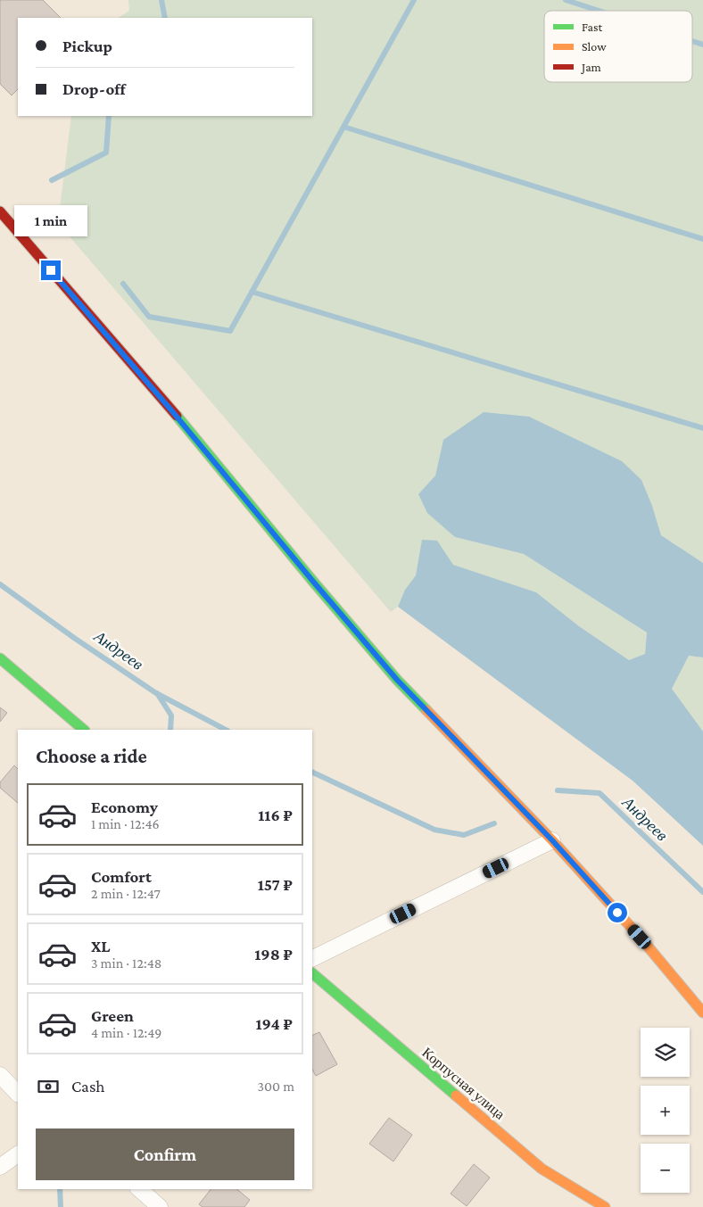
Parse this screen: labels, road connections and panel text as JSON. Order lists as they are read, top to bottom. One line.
{"streets":{"street":["Корпусная улица"]},"water":["Андреев"],"legend":["Fast","Slow","Jam"],"page":{"banner":["Pickup","Drop-off"],"bubble":"1 min","heading":"Choose a ride","list":[{"name":"Economy","note":"1 min · 12:46","value":"116 ₽"},{"name":"Comfort","note":"2 min · 12:47","value":"157 ₽"},{"name":"XL","note":"3 min · 12:48","value":"198 ₽"},{"name":"Green","note":"4 min · 12:49","value":"194 ₽"}],"map_buttons":["+","−"],"pay":["Cash","300 m"],"buttons":"Confirm"}}
